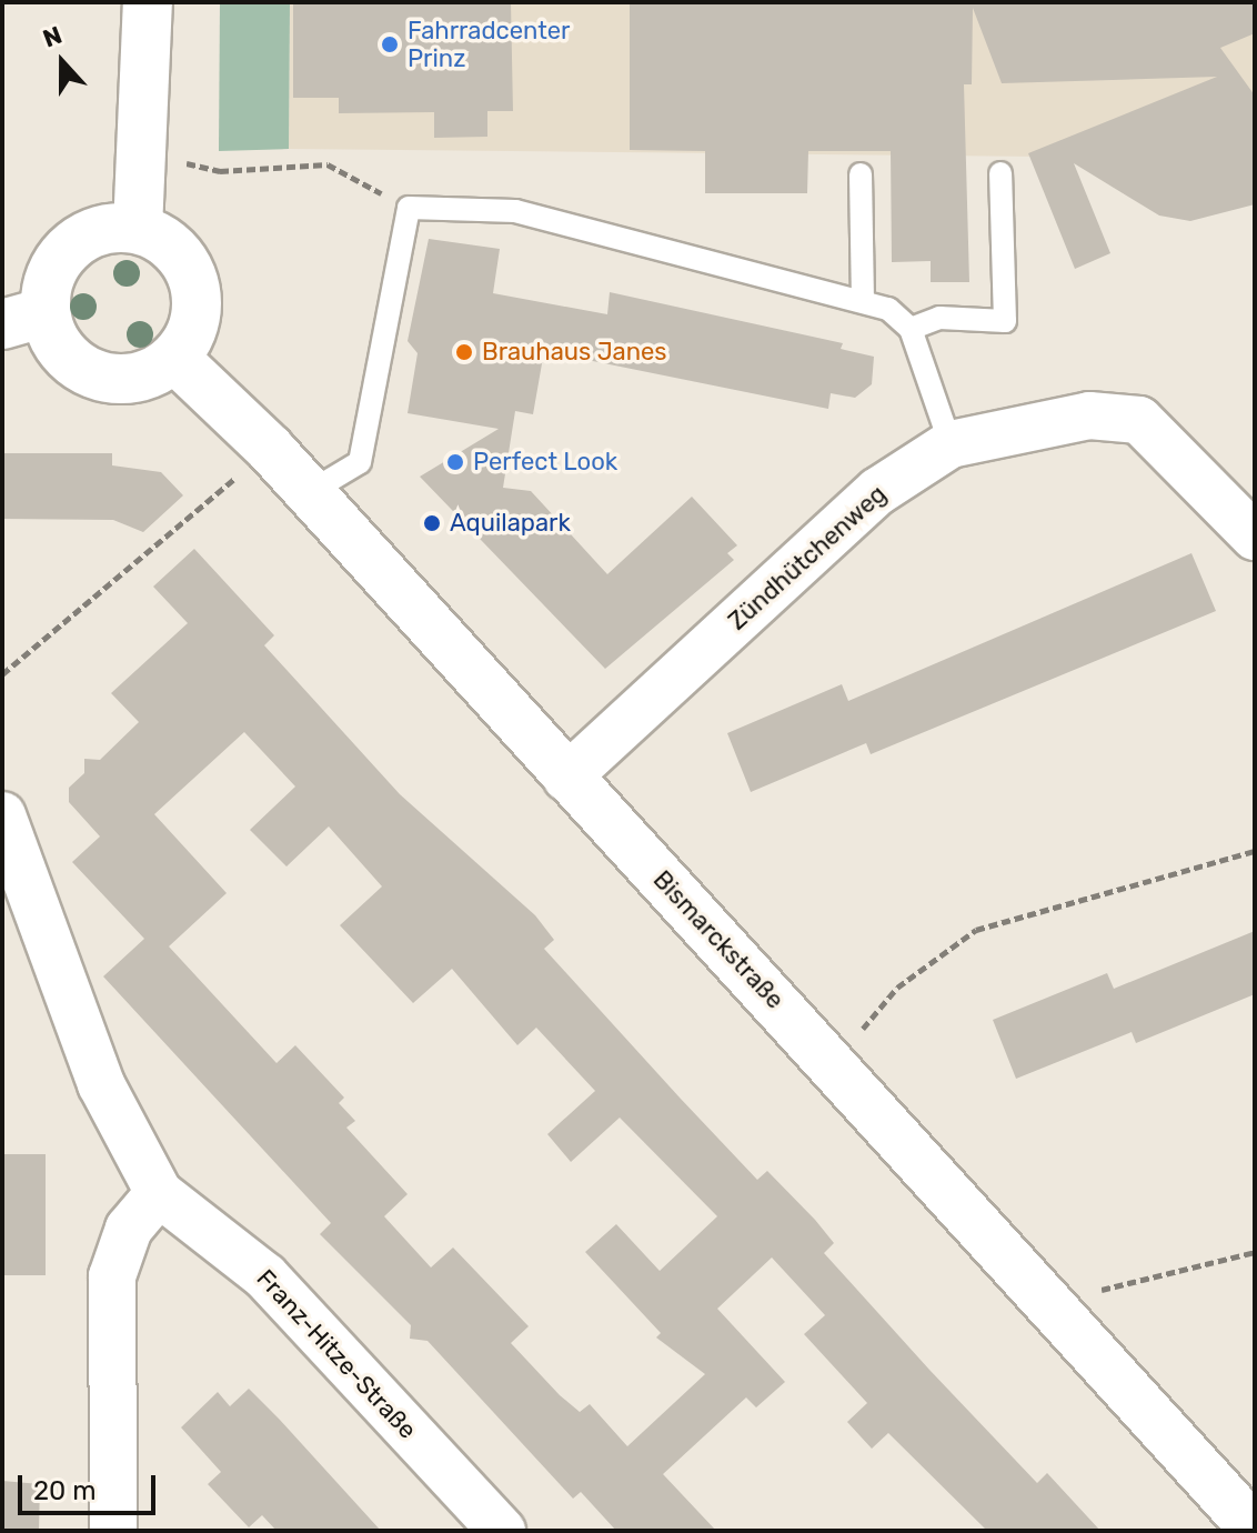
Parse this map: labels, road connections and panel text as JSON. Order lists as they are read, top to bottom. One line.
{"streets":{"main road":["Bismarckstraße"],"street":["Zündhütchenweg","Franz-Hitze-Straße"]},"crossings":[["Zündhütchenweg","Bismarckstraße"]],"places":["Fahrradcenter Prinz","Brauhaus Janes","Perfect Look","Aquilapark"],"scale_bar":"20 m","north":"top"}
